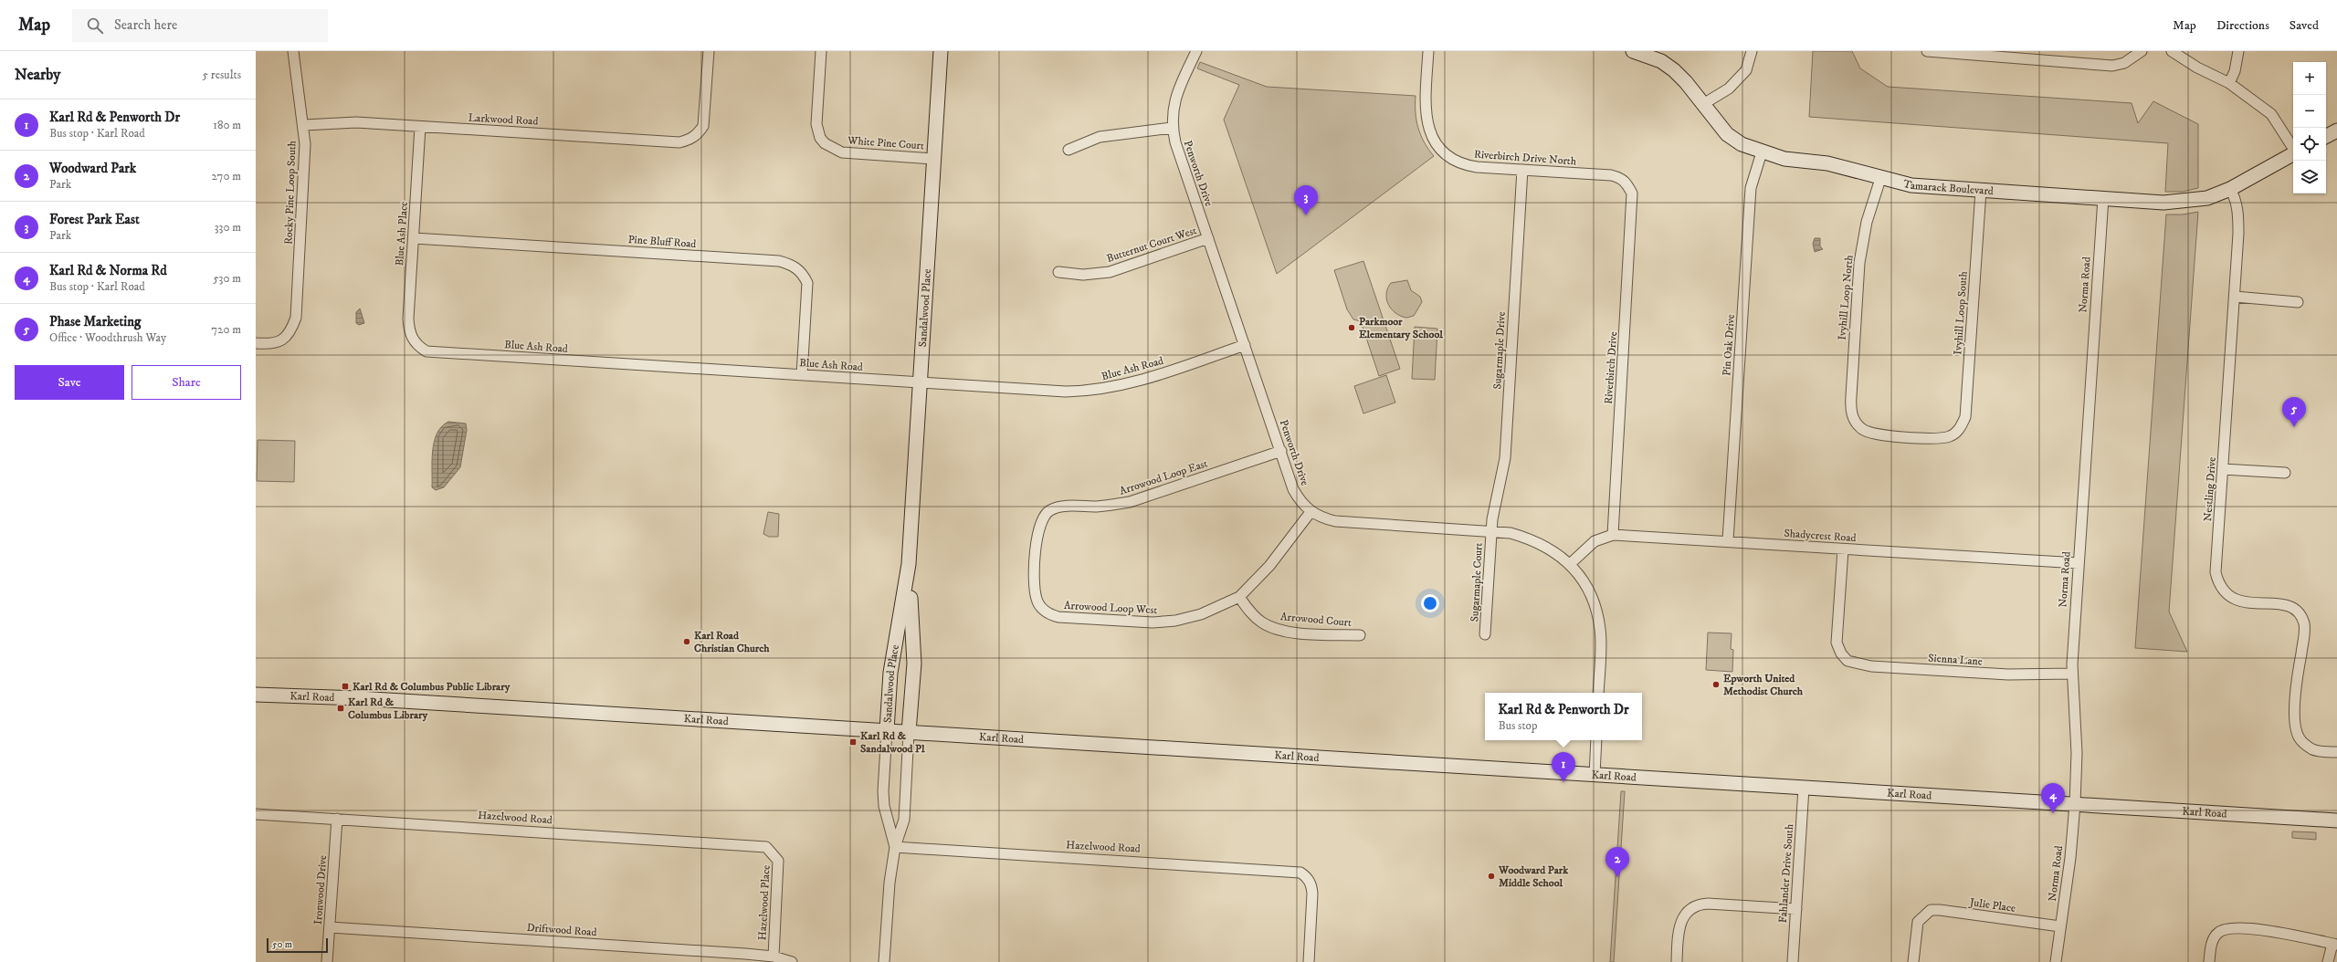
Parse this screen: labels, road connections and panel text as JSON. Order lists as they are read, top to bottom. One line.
{"streets":{"main road":["Tamarack Boulevard","Sandalwood Place","Karl Road"],"street":["Larkwood Road","White Pine Court","Riverbirch Drive North","Penworth Drive","Rocky Pine Loop South","Blue Ash Place","Pine Bluff Road","Butternut Court West","Norma Road","Ivyhill Loop North","Ivyhill Loop South","Pin Oak Drive","Blue Ash Road","Sugarmaple Drive","Riverbirch Drive","Arrowood Loop East","Nestling Drive","Shadycrest Road","Sugarmaple Court","Arrowood Loop West","Arrowood Court","Sienna Lane","Hazelwood Road","Fahlander Drive South","Ironwood Drive","Hazelwood Place","Julie Place","Driftwood Road"]},"crossings":[["Larkwood Road","Rocky Pine Loop South"],["Larkwood Road","Blue Ash Place"],["White Pine Court","Sandalwood Place"],["Riverbirch Drive North","Sugarmaple Drive"],["Riverbirch Drive North","Riverbirch Drive"],["Penworth Drive","Butternut Court West"],["Penworth Drive","Blue Ash Road"],["Penworth Drive","Sugarmaple Drive"],["Penworth Drive","Arrowood Loop East"],["Penworth Drive","Shadycrest Road"],["Penworth Drive","Sugarmaple Court"],["Penworth Drive","Arrowood Loop West"],["Tamarack Boulevard","Norma Road"],["Tamarack Boulevard","Ivyhill Loop North"],["Tamarack Boulevard","Ivyhill Loop South"],["Tamarack Boulevard","Pin Oak Drive"],["Tamarack Boulevard","Nestling Drive"],["Blue Ash Place","Pine Bluff Road"],["Blue Ash Place","Blue Ash Road"],["Pine Bluff Road","Blue Ash Road"],["Norma Road","Shadycrest Road"],["Norma Road","Sienna Lane"],["Norma Road","Karl Road"],["Norma Road","Julie Place"],["Ivyhill Loop North","Ivyhill Loop South"],["Sandalwood Place","Blue Ash Road"],["Sandalwood Place","Karl Road"],["Sandalwood Place","Hazelwood Road"],["Pin Oak Drive","Shadycrest Road"],["Sugarmaple Drive","Sugarmaple Court"],["Riverbirch Drive","Shadycrest Road"],["Arrowood Loop East","Arrowood Loop West"],["Shadycrest Road","Sienna Lane"],["Arrowood Loop West","Arrowood Court"],["Karl Road","Fahlander Drive South"],["Hazelwood Road","Ironwood Drive"],["Hazelwood Road","Hazelwood Place"],["Ironwood Drive","Driftwood Road"],["Hazelwood Place","Driftwood Road"]],"places":{"other":["Parkmoor Elementary School","Karl Road Christian Church","Epworth United Methodist Church","Woodward Park Middle School"],"transit":["Karl Rd & Columbus Public Library","Karl Rd & Columbus Library","Karl Rd & Sandalwood Pl"]},"scale_bar":"50 m","page":{"header":"Map","search":"Search here","nav":["Map","Directions","Saved"],"heading":["Nearby","5 results"],"map_buttons":["+","−"],"list":[{"mark":"1","name":"Karl Rd & Penworth Dr","note":"Bus stop · Karl Road","value":"180 m"},{"mark":"2","name":"Woodward Park","note":"Park","value":"270 m"},{"mark":"3","name":"Forest Park East","note":"Park","value":"330 m"},{"mark":"4","name":"Karl Rd & Norma Rd","note":"Bus stop · Karl Road","value":"530 m"},{"mark":"5","name":"Phase Marketing","note":"Office · Woodthrush Way","value":"720 m"}],"pins":["3","5","1","4","2"],"buttons":["Save","Share"],"popup":["Karl Rd & Penworth Dr","Bus stop"],"scale":"50 m"}}
